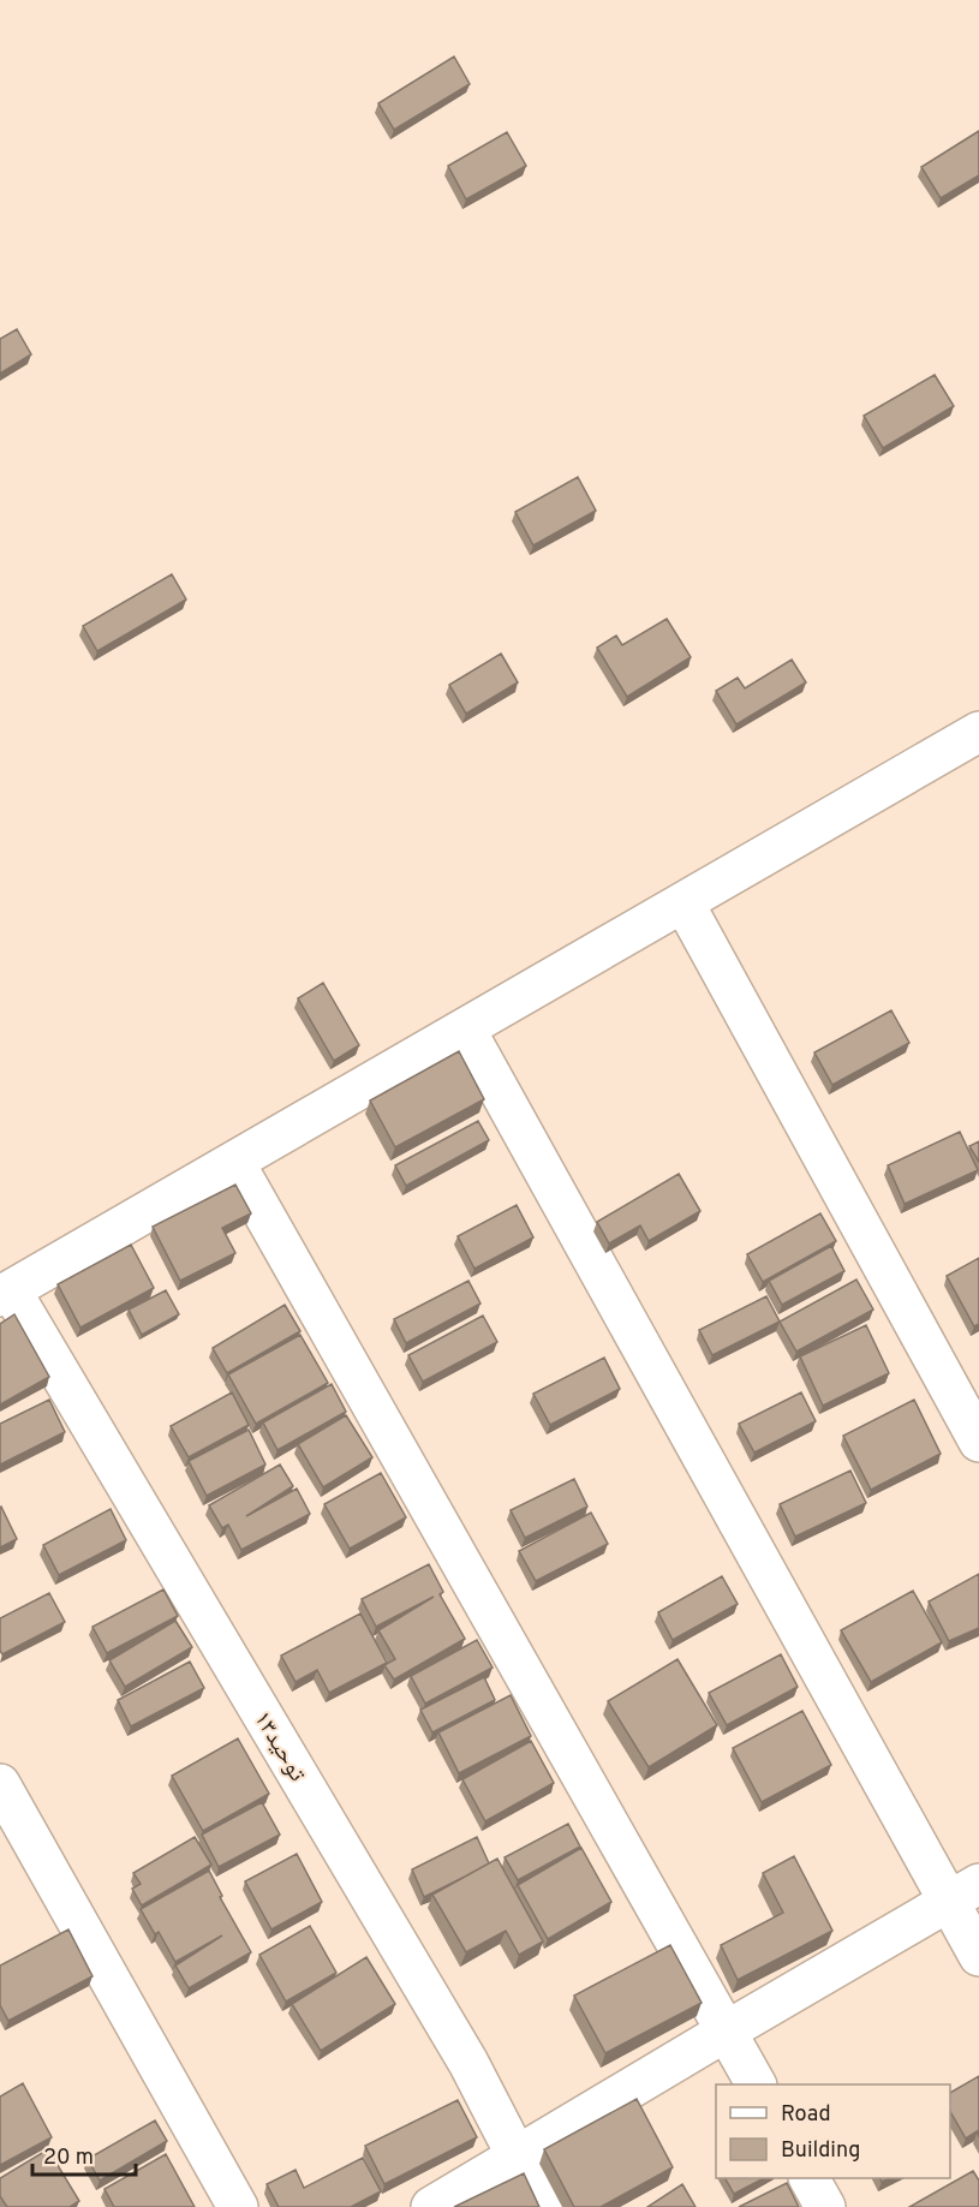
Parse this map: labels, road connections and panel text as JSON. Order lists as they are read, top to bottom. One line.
{"streets":{"street":["توحید۱۳"]},"legend":["Road","Building"],"scale_bar":"20 m"}
